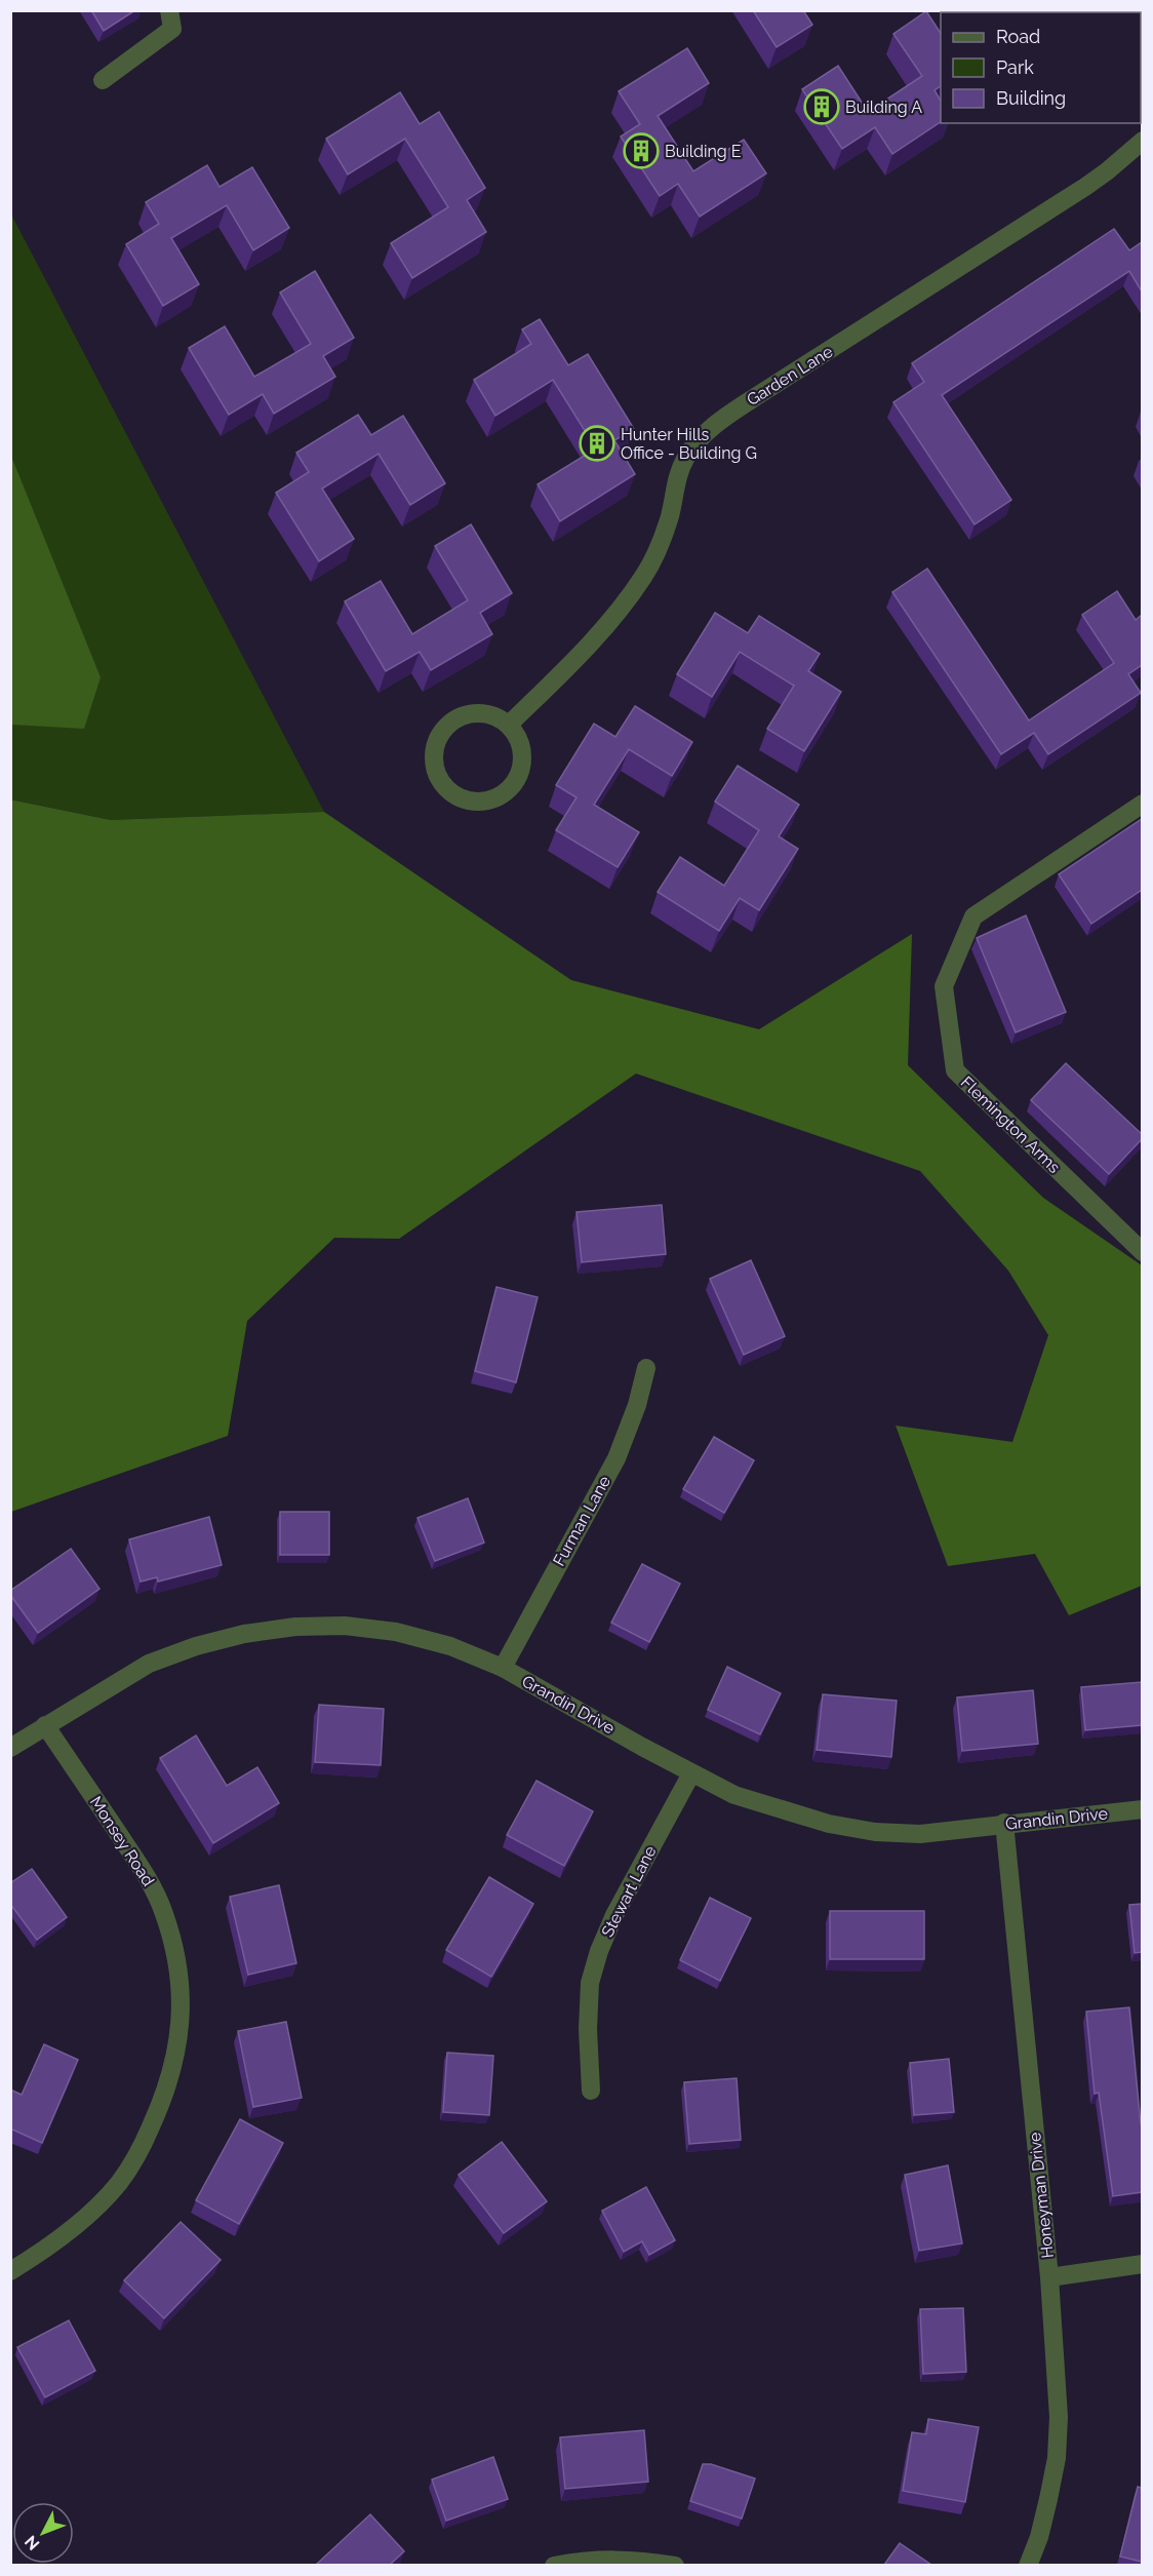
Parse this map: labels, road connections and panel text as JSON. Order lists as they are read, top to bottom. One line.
{"streets":{"street":["Garden Lane","Flemington Arms","Furman Lane","Grandin Drive","Monsey Road","Stewart Lane","Honeyman Drive"]},"crossings":[["Furman Lane","Grandin Drive"],["Grandin Drive","Monsey Road"],["Grandin Drive","Stewart Lane"],["Grandin Drive","Honeyman Drive"]],"places":{"building":["Building A","Building E","Hunter Hills Office - Building G"]},"legend":["Road","Park","Building"],"north":"bottom left"}
